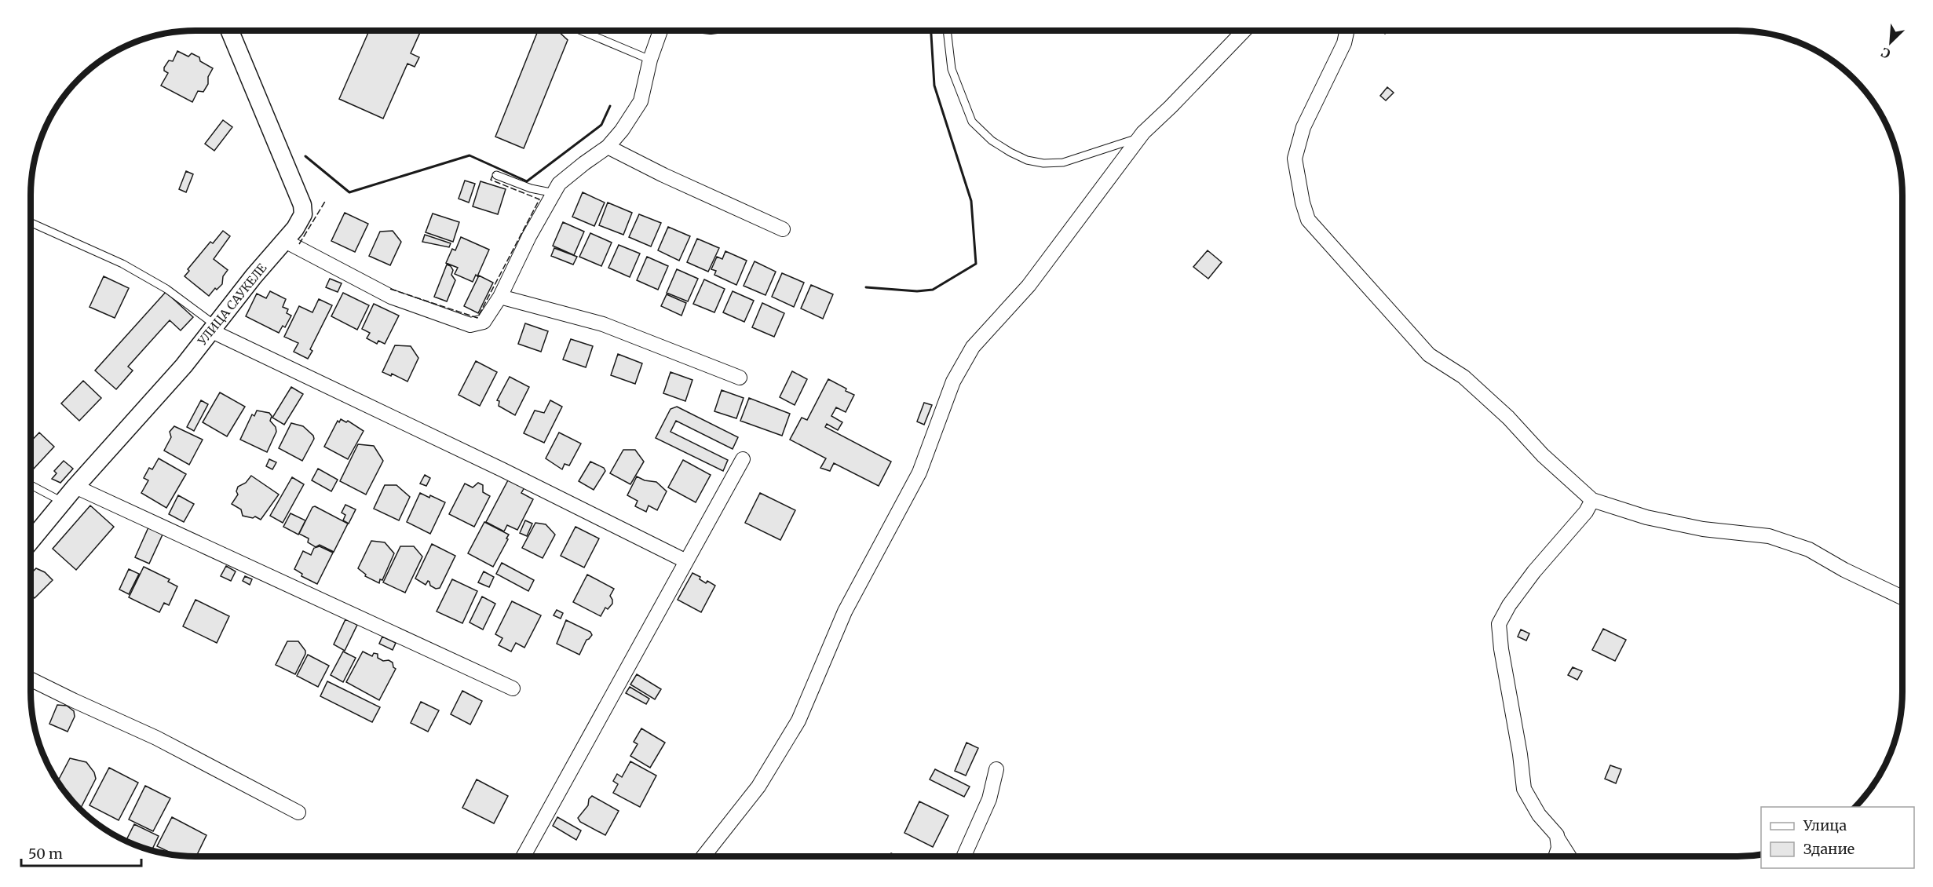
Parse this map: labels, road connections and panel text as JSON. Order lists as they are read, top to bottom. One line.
{"streets":{"street":["УЛИЦА САУКЕЛЕ"]},"legend":["Улица","Здание"],"scale_bar":"50 m","north":"bottom left"}
